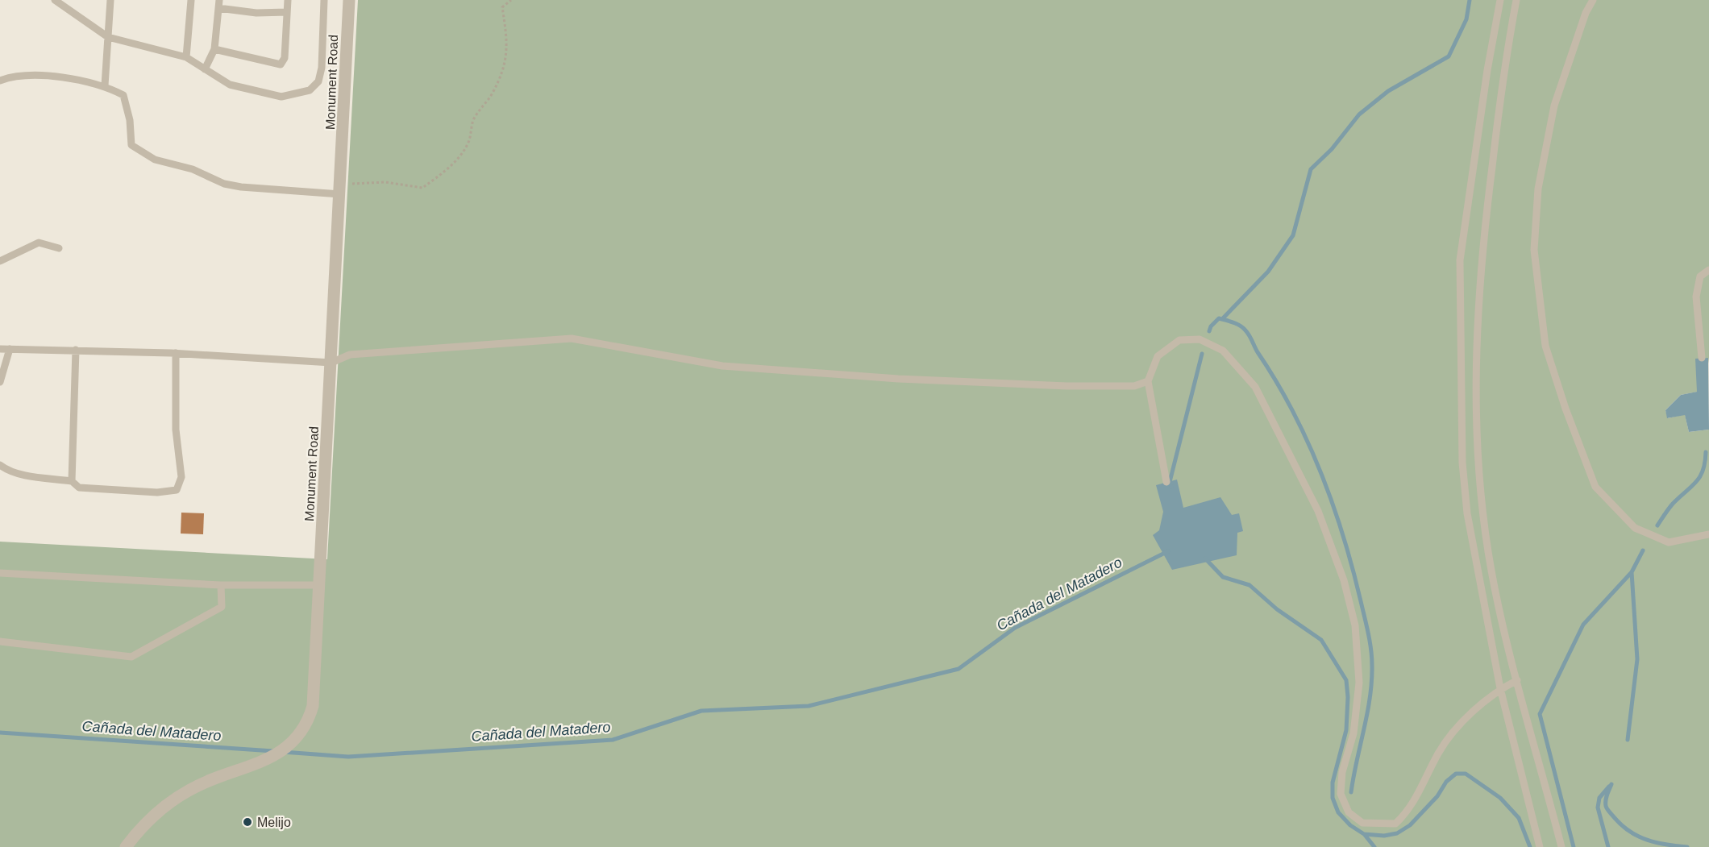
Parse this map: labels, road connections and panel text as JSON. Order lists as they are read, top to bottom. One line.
{"streets":{"street":["Monument Road"]},"water":["Cañada del Matadero"],"places":["Melijo"]}
